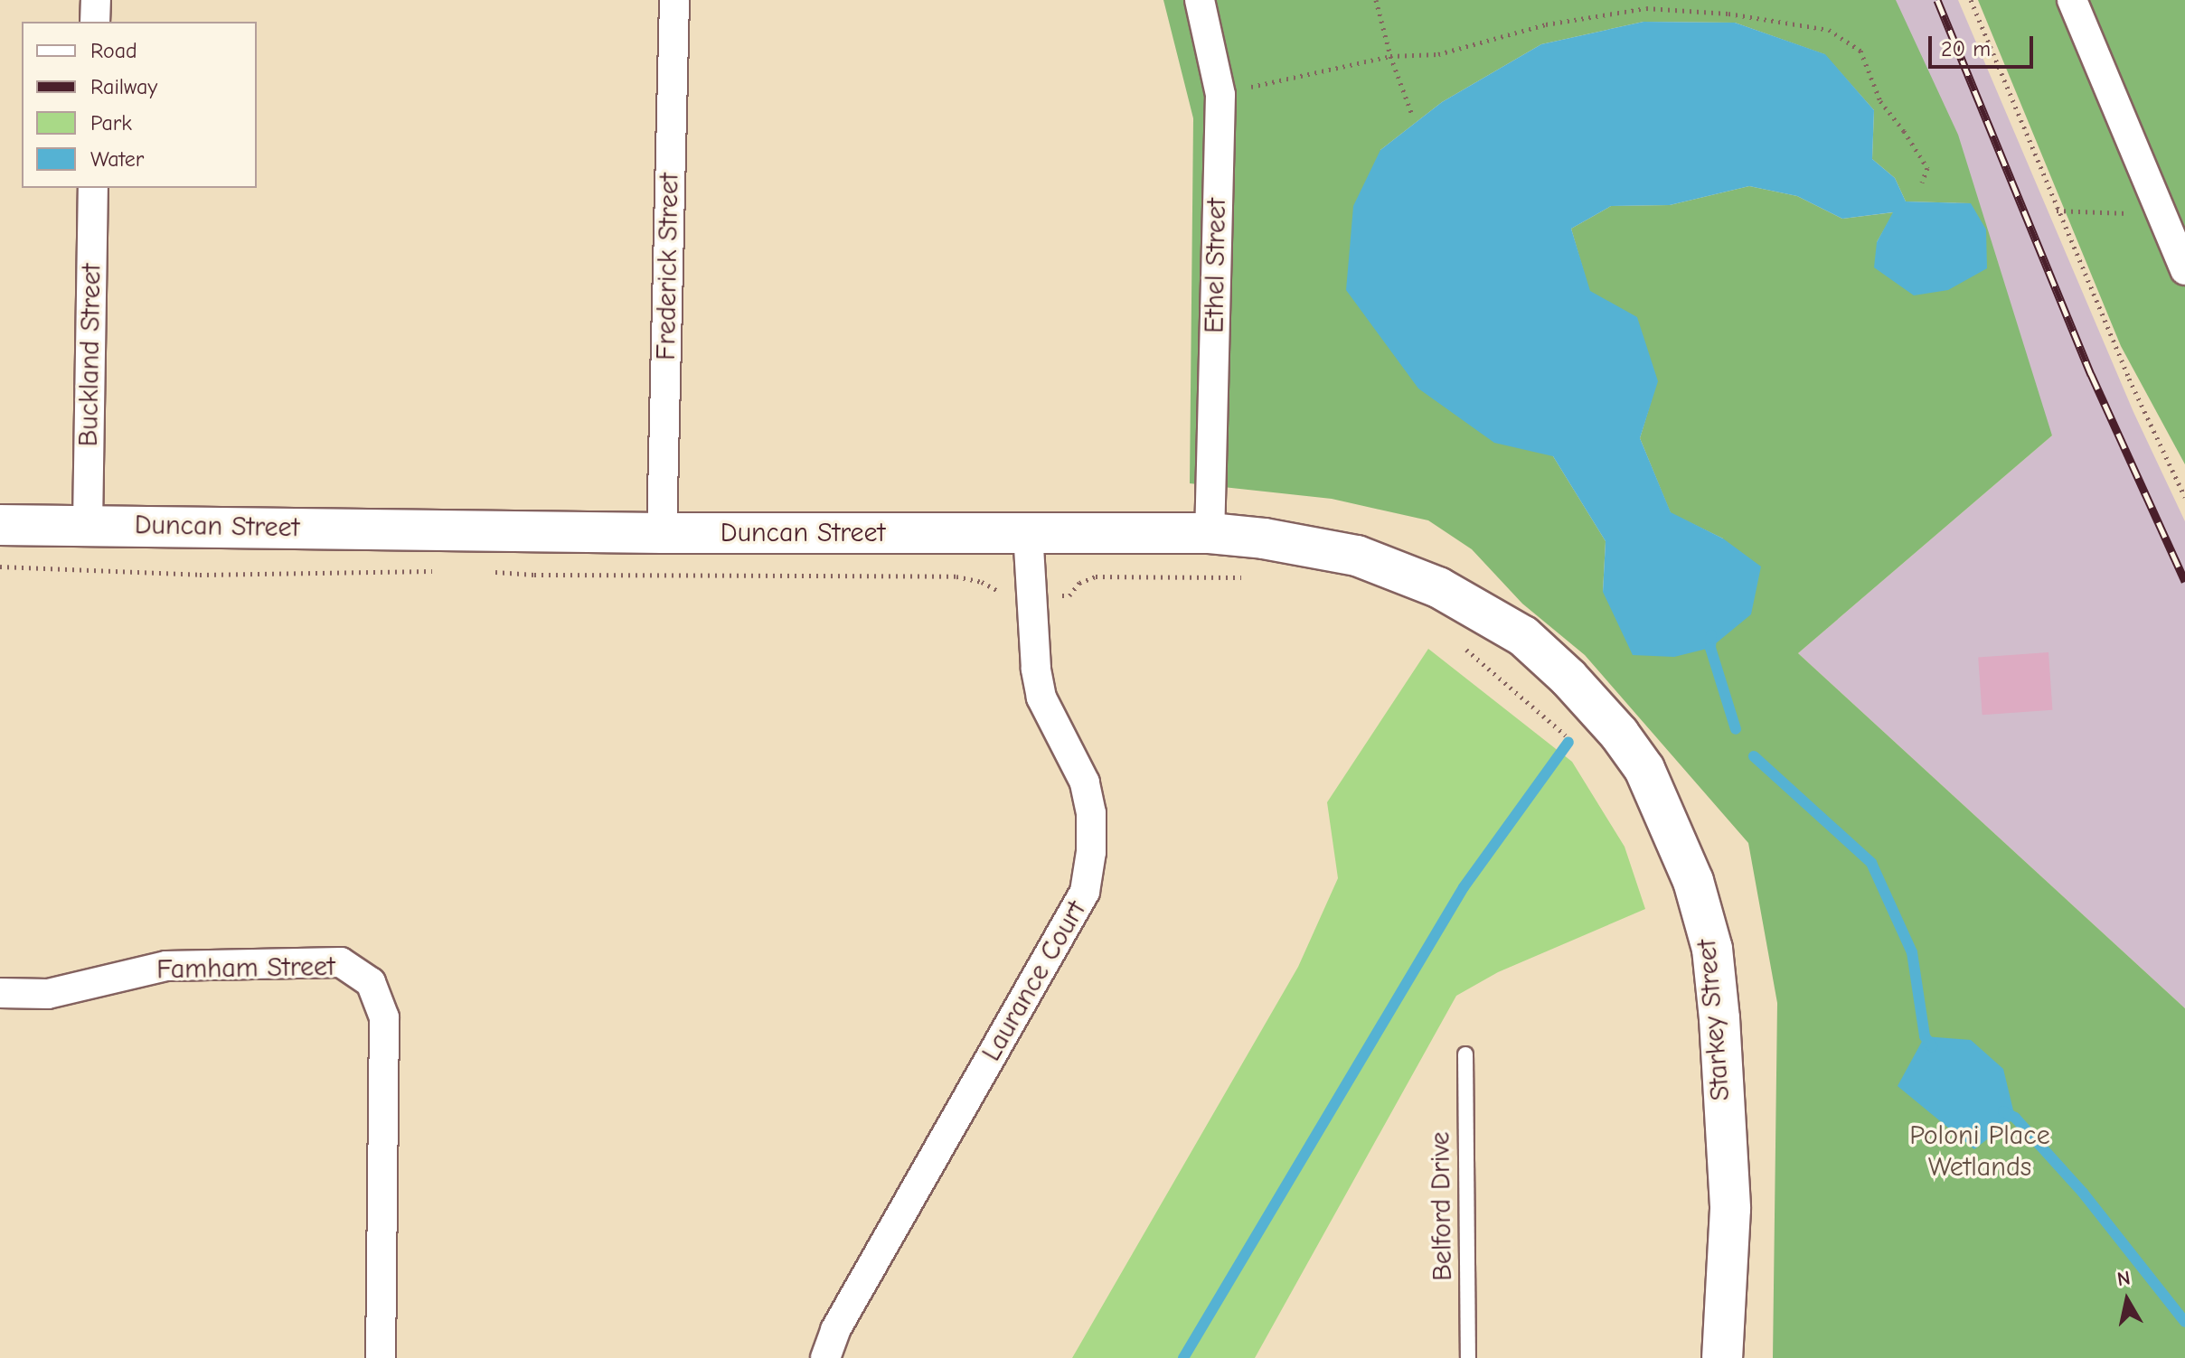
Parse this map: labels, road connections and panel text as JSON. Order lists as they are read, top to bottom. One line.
{"streets":{"street":["Ethel Street","Frederick Street","Buckland Street","Duncan Street","Famham Street","Laurance Court","Starkey Street"],"lane":["Belford Drive"]},"crossings":[["Ethel Street","Duncan Street"],["Frederick Street","Duncan Street"],["Buckland Street","Duncan Street"],["Duncan Street","Laurance Court"],["Duncan Street","Starkey Street"]],"parks":["Poloni Place Wetlands"],"legend":["Road","Railway","Park","Water"],"scale_bar":"20 m","north":"top"}
